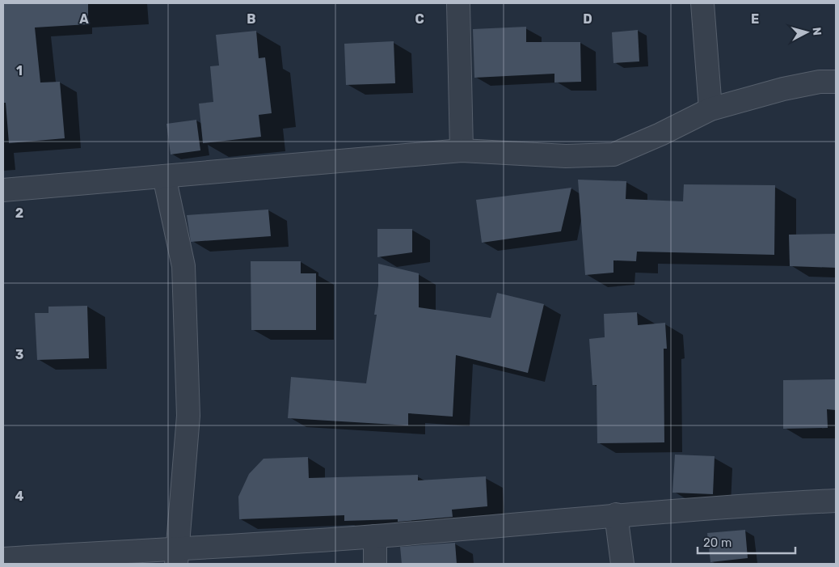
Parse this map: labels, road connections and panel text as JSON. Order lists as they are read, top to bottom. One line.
{"scale_bar":"20 m","north":"right","grid":{"columns":["A","B","C","D","E"],"rows":["1","2","3","4"]}}
